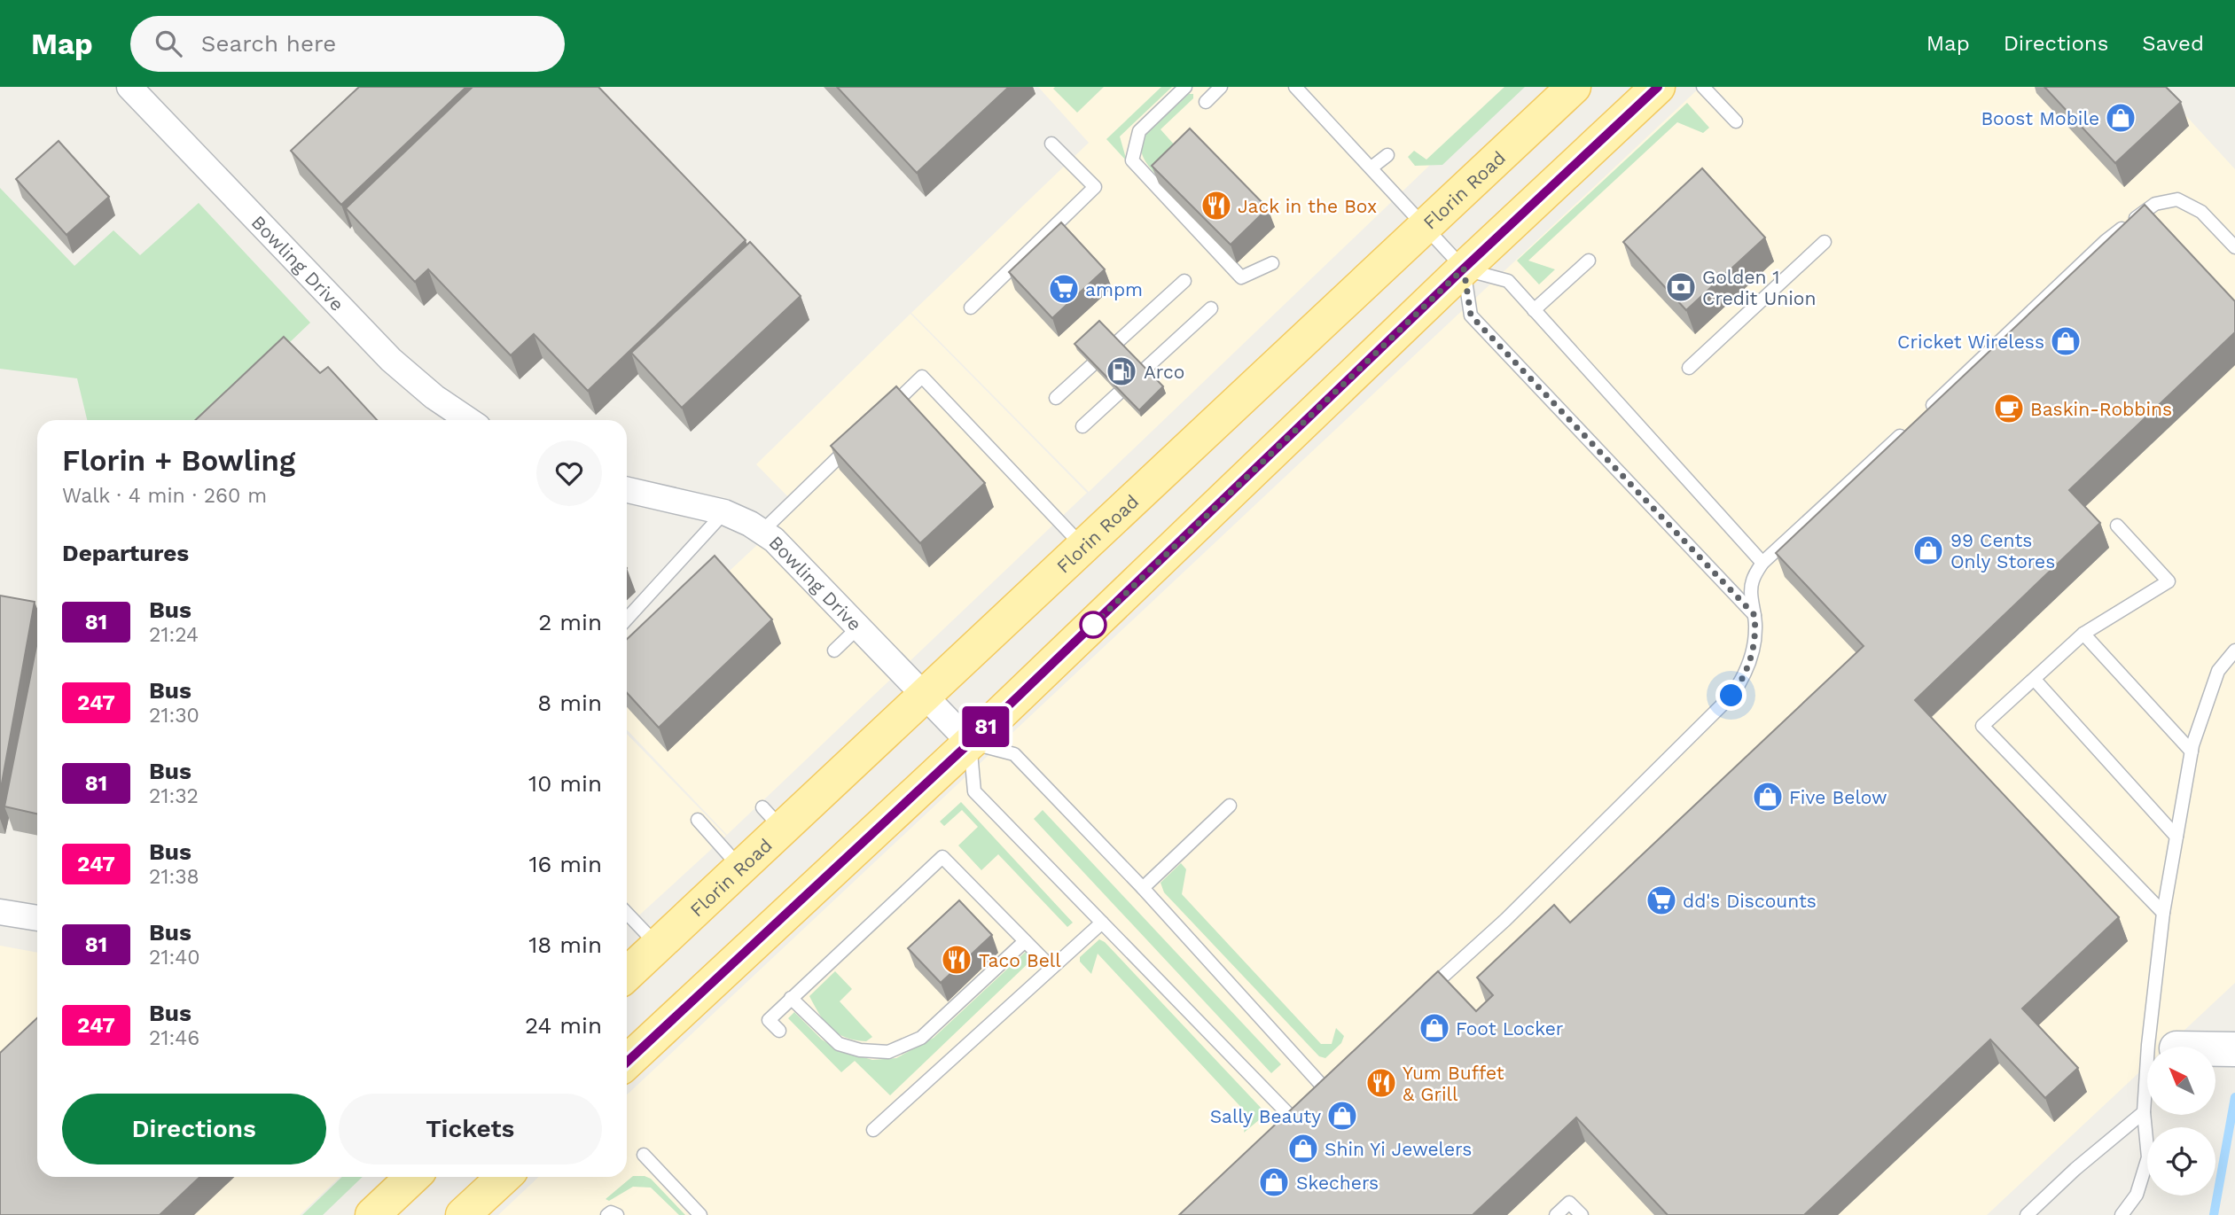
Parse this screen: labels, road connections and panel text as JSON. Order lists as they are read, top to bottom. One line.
{"streets":{"main road":["Florin Road"],"street":["Bowling Drive"]},"crossings":[["Florin Road","Bowling Drive"]],"places":{"shop":["Boost Mobile","Cricket Wireless","99 Cents Only Stores","Five Below","Foot Locker","Sally Beauty","Shin Yi Jewelers","Skechers"],"restaurant":["Jack in the Box","Taco Bell","Yum Buffet & Grill"],"bank":["Golden 1 Credit Union"],"supermarket":["ampm","dd's Discounts"],"fuel station":["Arco"],"cafe":["Baskin-Robbins"]},"lines":["bus line 81"],"north":"top left","page":{"header":"Map","search":"Search here","nav":["Map","Directions","Saved"],"on_map":"81","heading":[["Florin + Bowling","Walk · 4 min · 260 m"],"Departures"],"list":[{"mark":"81","name":"Bus","note":"21:24","value":"2 min"},{"mark":"247","name":"Bus","note":"21:30","value":"8 min"},{"mark":"81","name":"Bus","note":"21:32","value":"10 min"},{"mark":"247","name":"Bus","note":"21:38","value":"16 min"},{"mark":"81","name":"Bus","note":"21:40","value":"18 min"},{"mark":"247","name":"Bus","note":"21:46","value":"24 min"}],"buttons":["Directions","Tickets"]}}
